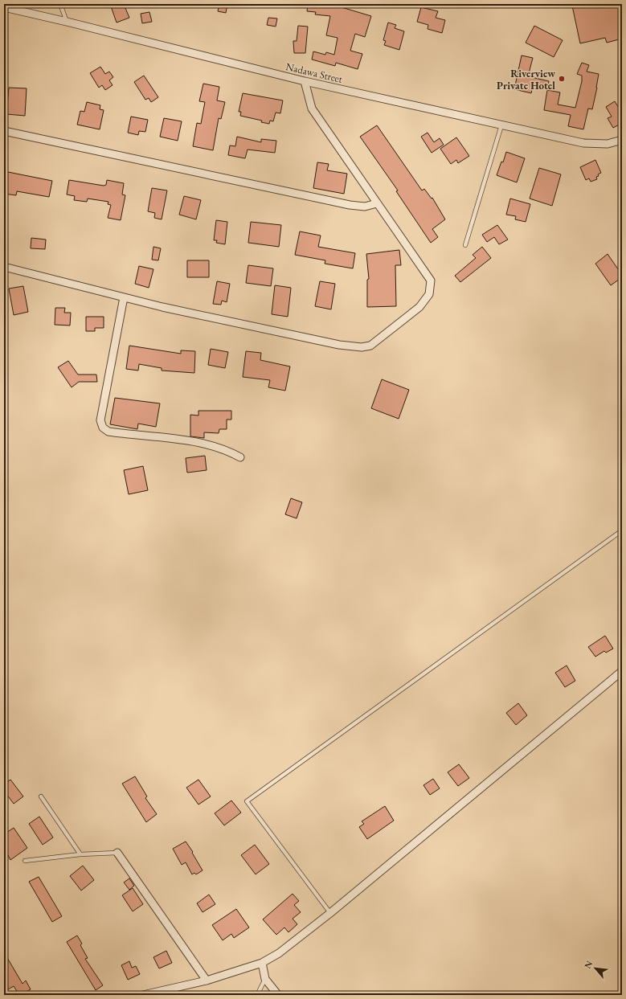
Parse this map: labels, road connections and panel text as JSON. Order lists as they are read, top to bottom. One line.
{"streets":{"street":["Nadawa Street"]},"places":["Riverview Private Hotel"],"north":"top left"}
